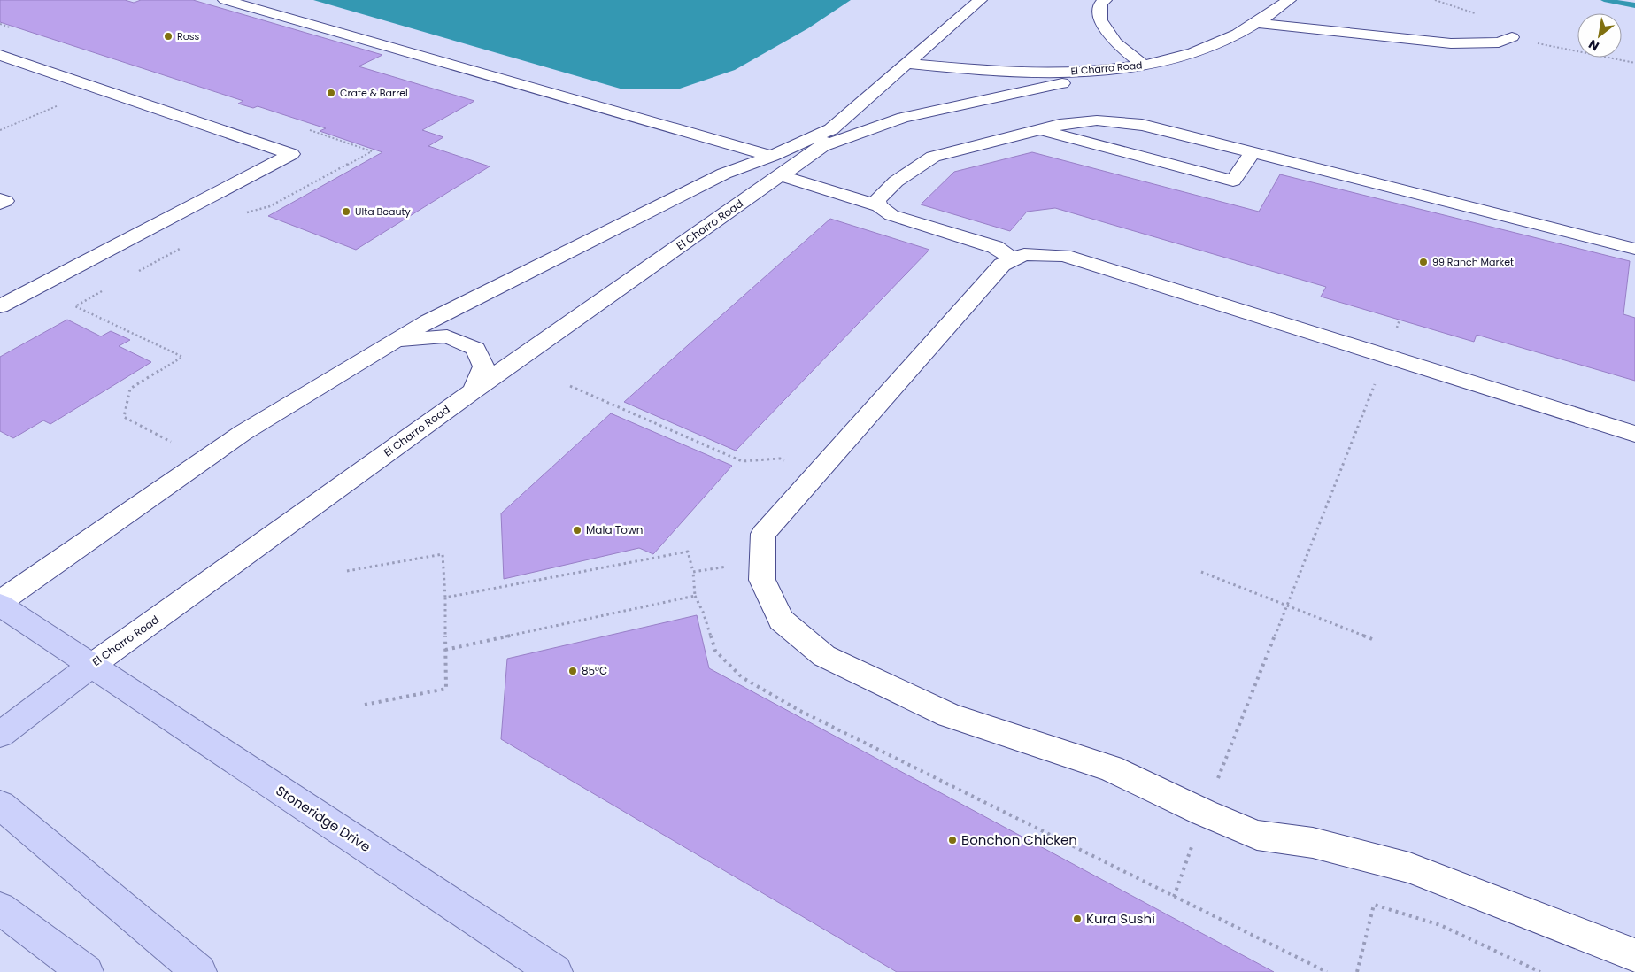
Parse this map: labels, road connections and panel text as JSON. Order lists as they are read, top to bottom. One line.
{"streets":{"main road":["El Charro Road","Stoneridge Drive"]},"crossings":[["El Charro Road","Stoneridge Drive"]],"places":["Ross","Crate & Barrel","Ulta Beauty","99 Ranch Market","Mala Town","85°C","Bonchon Chicken","Kura Sushi"],"north":"bottom left"}
